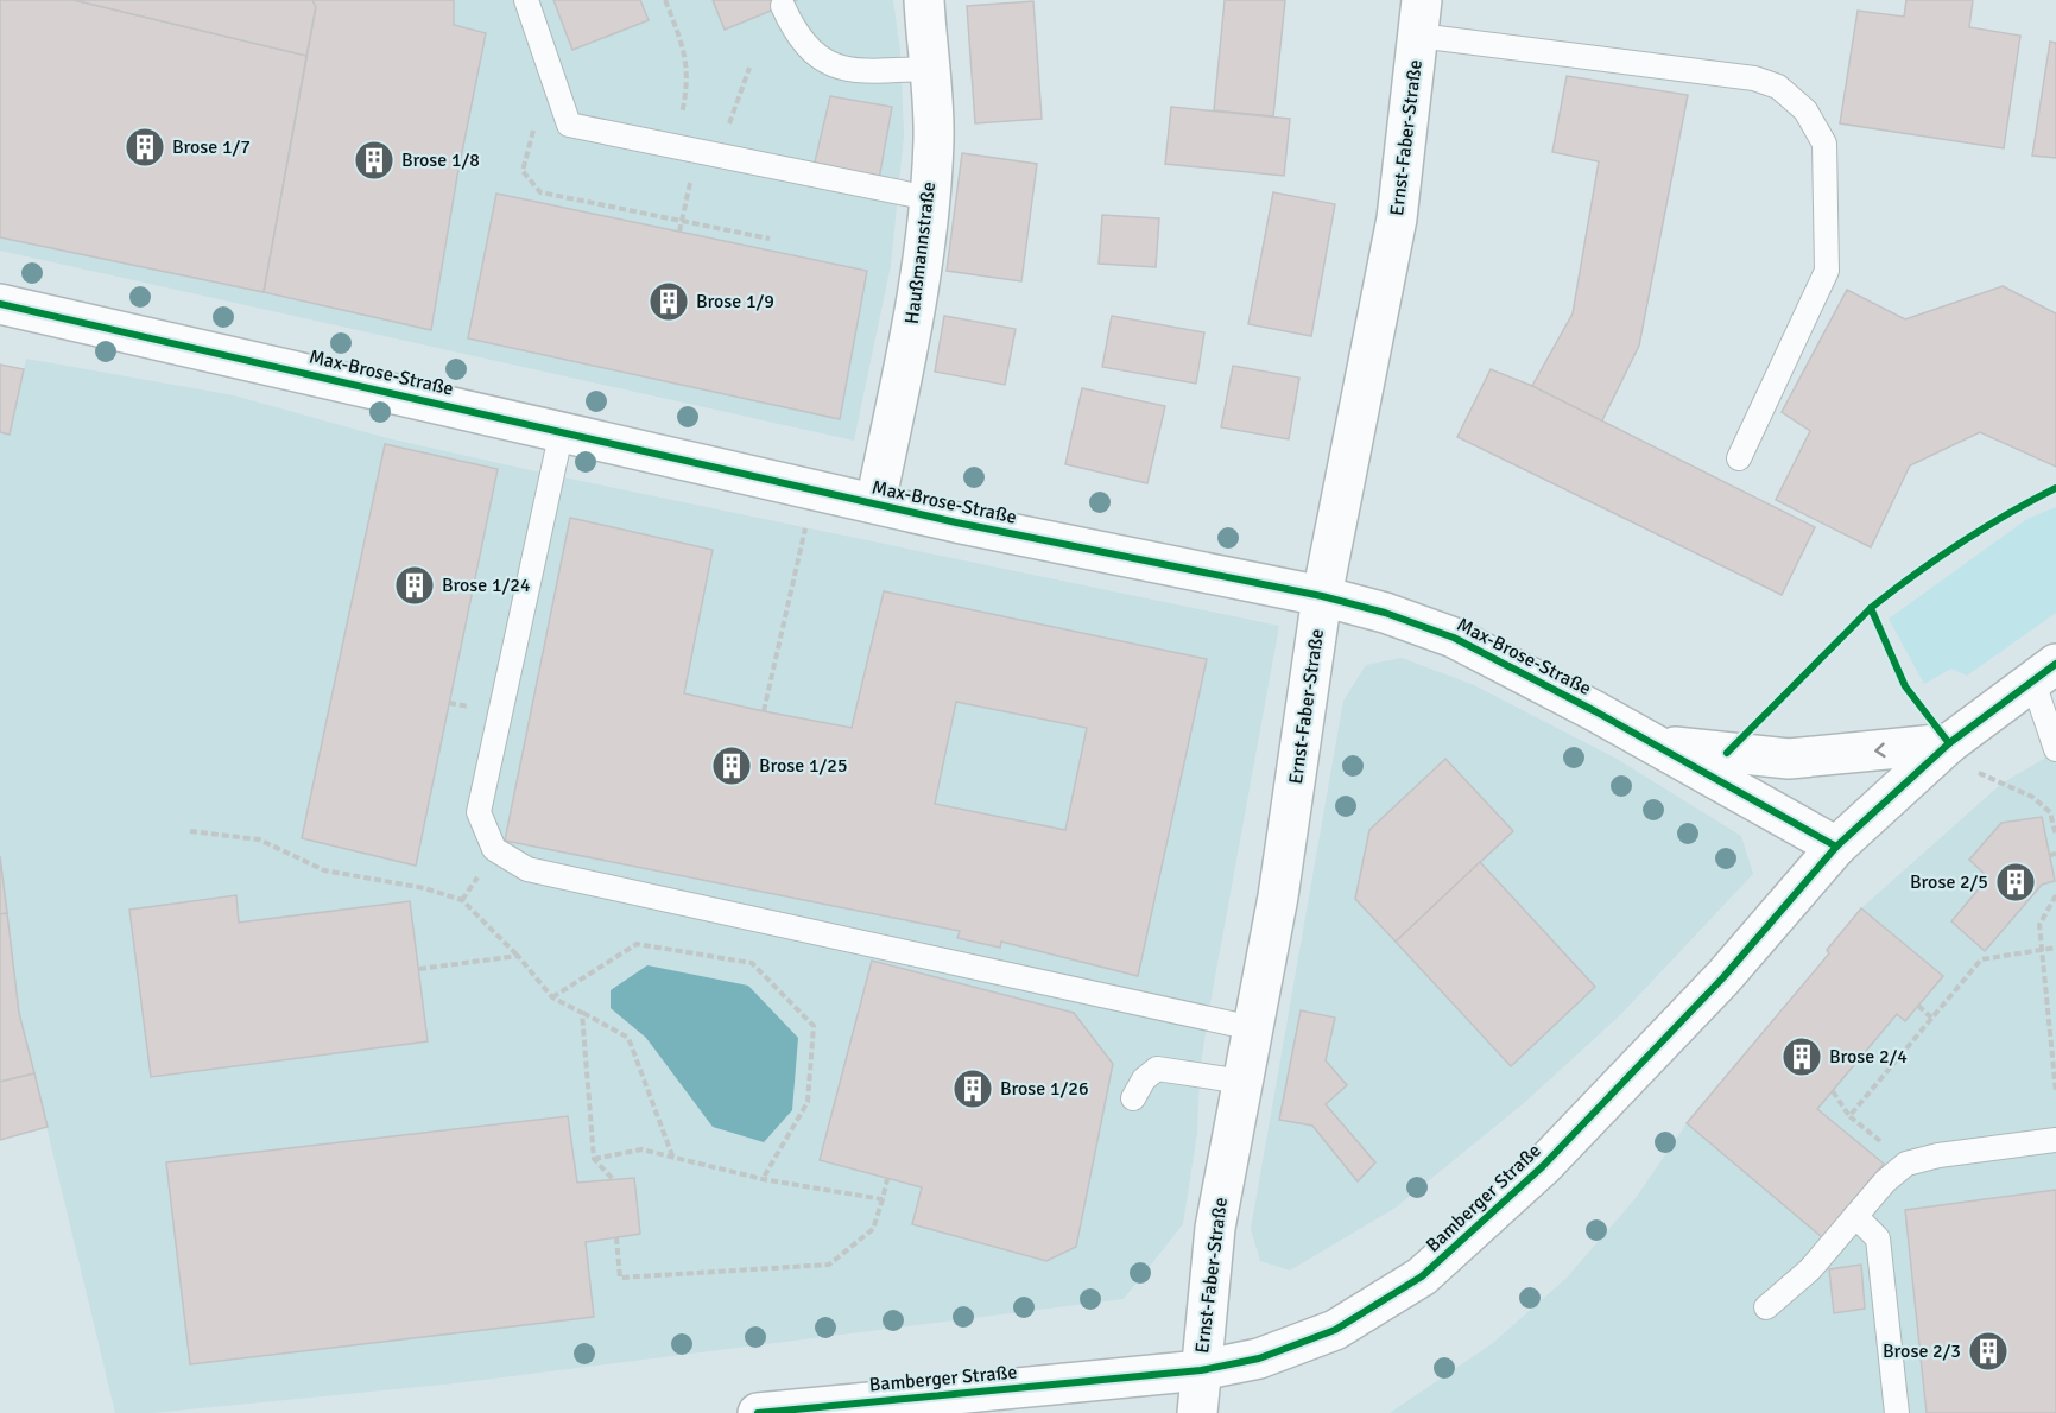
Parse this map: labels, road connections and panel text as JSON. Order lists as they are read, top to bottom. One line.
{"streets":{"street":["Ernst-Faber-Straße","Haußmannstraße","Max-Brose-Straße","Bamberger Straße"]},"crossings":[["Ernst-Faber-Straße","Max-Brose-Straße"],["Ernst-Faber-Straße","Bamberger Straße"],["Haußmannstraße","Max-Brose-Straße"],["Max-Brose-Straße","Bamberger Straße"]],"places":{"building":["Brose 1/7","Brose 1/8","Brose 1/9","Brose 1/24","Brose 1/25","Brose 2/5","Brose 2/4","Brose 1/26","Brose 2/3"]}}
